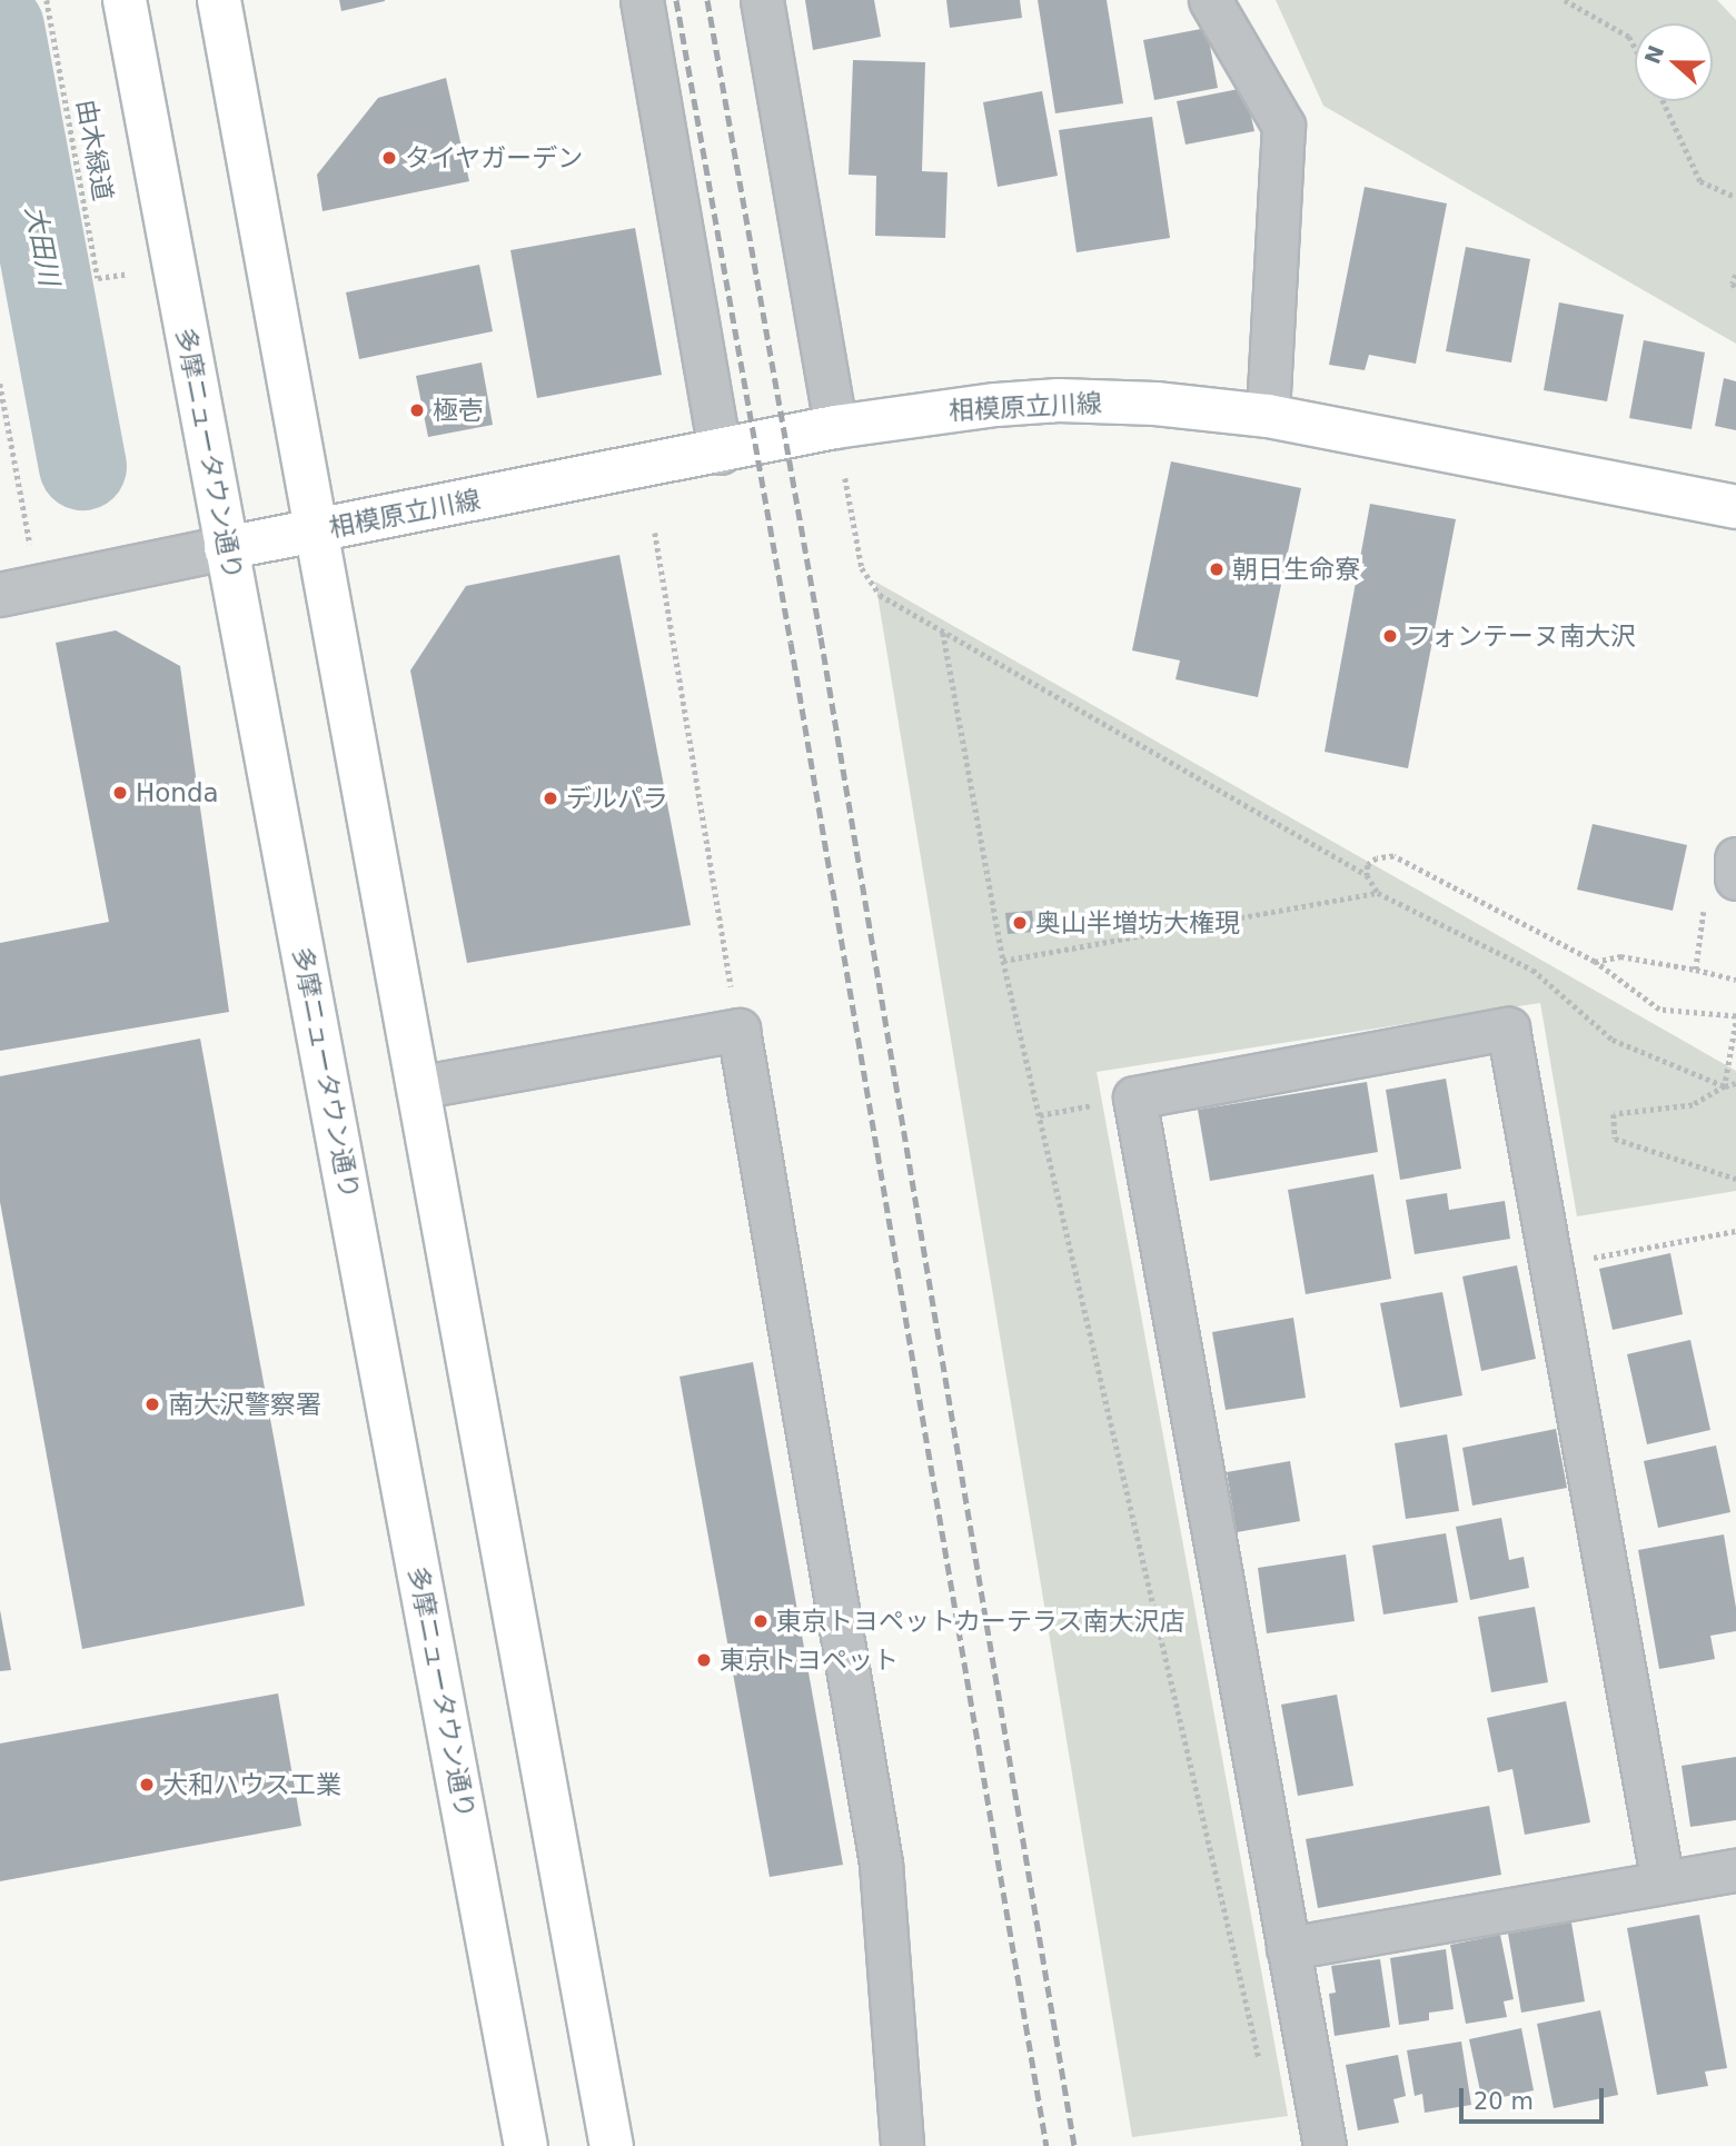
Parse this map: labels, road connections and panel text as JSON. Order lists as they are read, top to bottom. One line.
{"streets":{"main road":["相模原立川線","多摩ニュータウン通り"],"path":["由木緑道"]},"crossings":[["相模原立川線","多摩ニュータウン通り"]],"water":["大田川"],"places":["タイヤガーデン","極壱","朝日生命寮","フォンテーヌ南大沢","Honda","デルパラ","奥山半増坊大権現","南大沢警察署","東京トヨペットカーテラス南大沢店","東京トヨペット","大和ハウス工業"],"scale_bar":"20 m","north":"left"}
